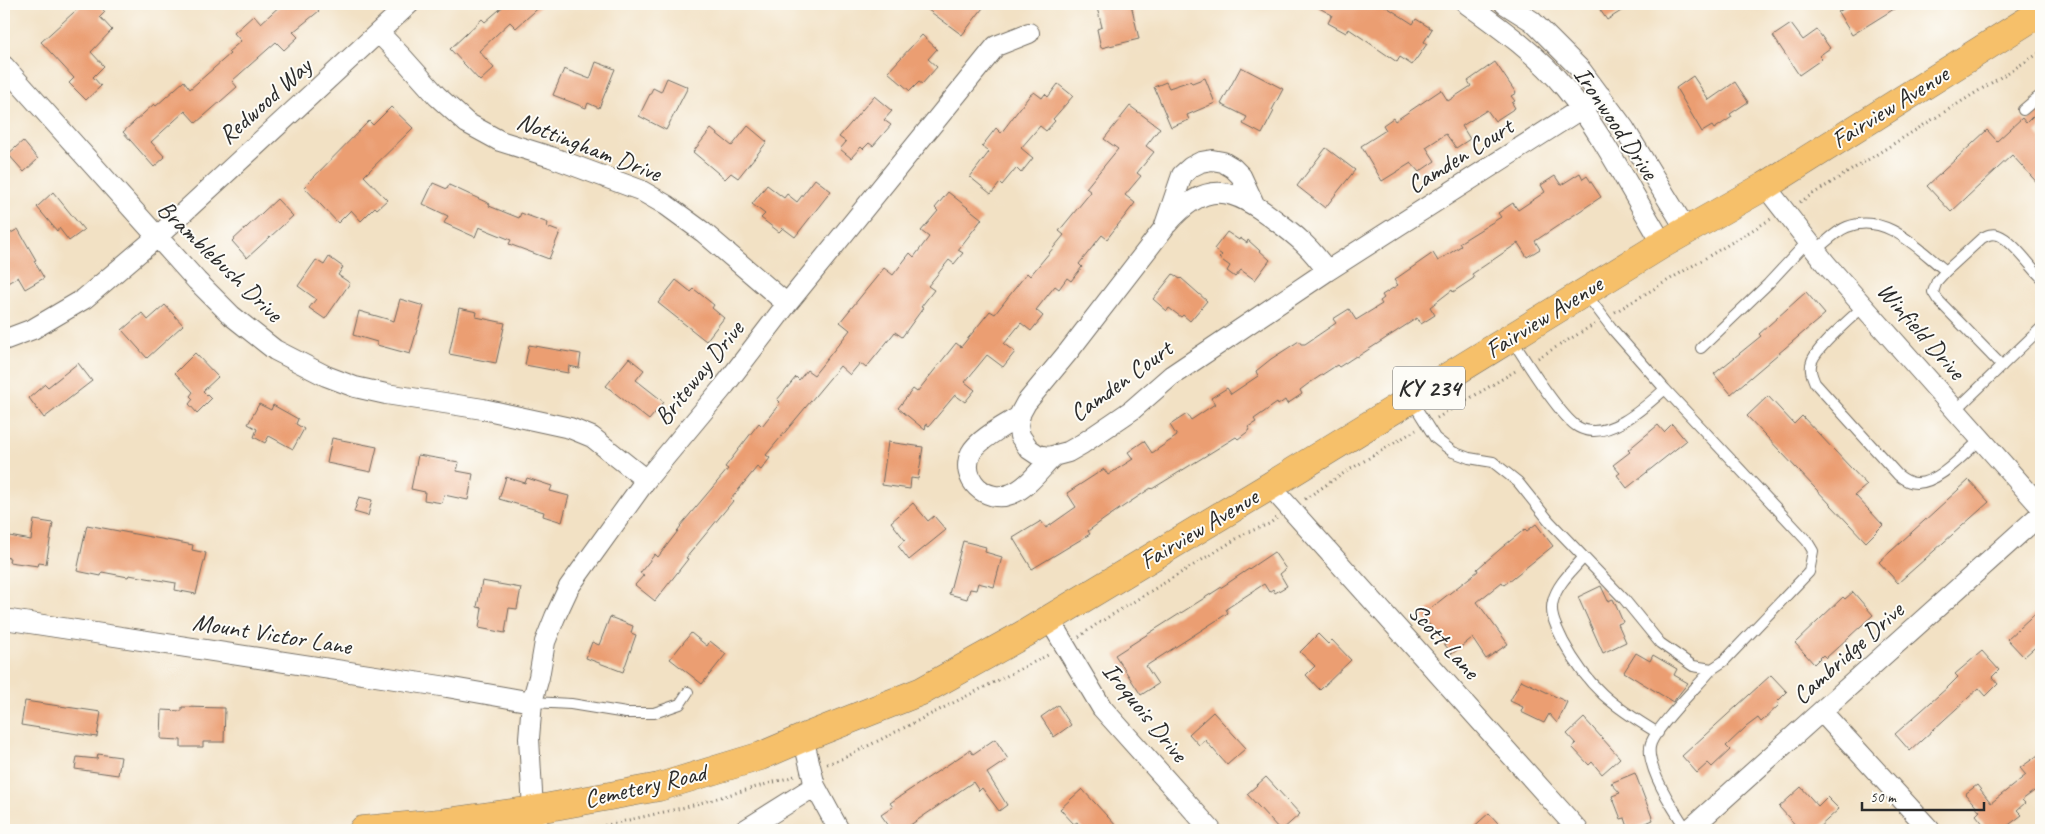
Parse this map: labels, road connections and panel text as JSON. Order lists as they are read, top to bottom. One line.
{"streets":{"main road":["Fairview Avenue","KY 234","Cemetery Road"],"street":["Redwood Way","Ironwood Drive","Nottingham Drive","Camden Court","Bramblebush Drive","Winfield Drive","Briteway Drive","Mount Victor Lane","Scott Lane","Cambridge Drive","Iroquois Drive"]},"crossings":[["Redwood Way","Nottingham Drive"],["Redwood Way","Bramblebush Drive"],["Fairview Avenue","Ironwood Drive"],["Fairview Avenue","Winfield Drive"],["Fairview Avenue","Scott Lane"],["Fairview Avenue","Iroquois Drive"],["Fairview Avenue","Cemetery Road"],["Ironwood Drive","Camden Court"],["Nottingham Drive","Briteway Drive"],["Bramblebush Drive","Briteway Drive"],["Briteway Drive","Mount Victor Lane"],["Briteway Drive","Cemetery Road"]],"scale_bar":"50 m"}
